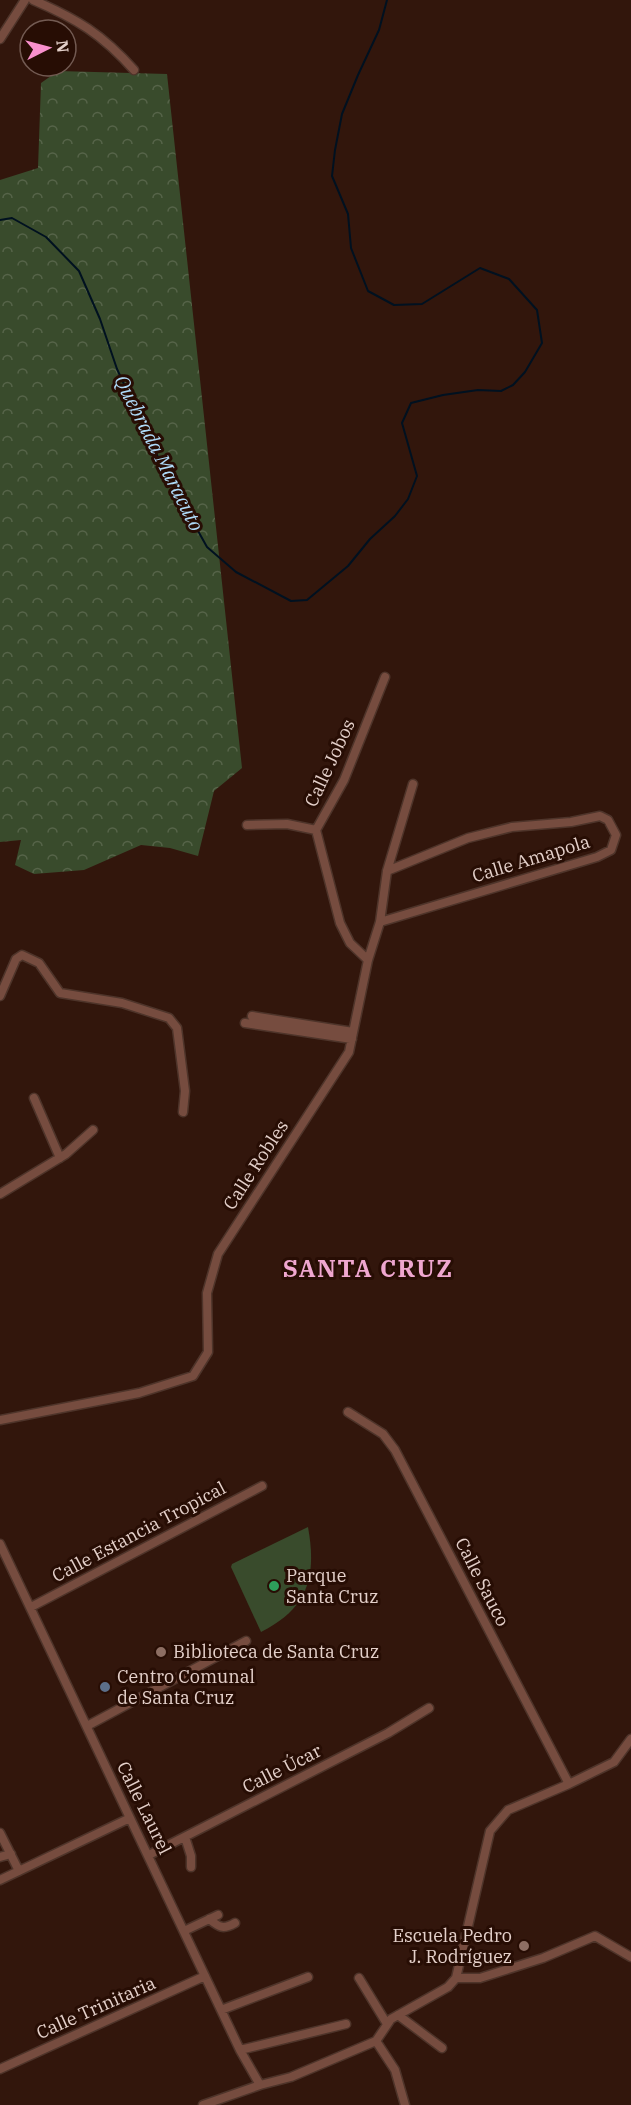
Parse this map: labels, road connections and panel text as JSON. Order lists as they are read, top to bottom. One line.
{"streets":{"street":["Calle Jobos","Calle Amapola","Calle Robles","Calle Estancia Tropical","Calle Sauco","Calle Úcar","Calle Laurel","Calle Trinitaria"]},"crossings":[["Calle Jobos","Calle Robles"],["Calle Amapola","Calle Robles"],["Calle Estancia Tropical","Calle Laurel"],["Calle Úcar","Calle Laurel"],["Calle Laurel","Calle Trinitaria"]],"districts":["SANTA CRUZ"],"water":["Quebrada Maracuto"],"places":["Parque Santa Cruz","Biblioteca de Santa Cruz","Centro Comunal de Santa Cruz","Escuela Pedro J. Rodríguez"],"north":"right"}
